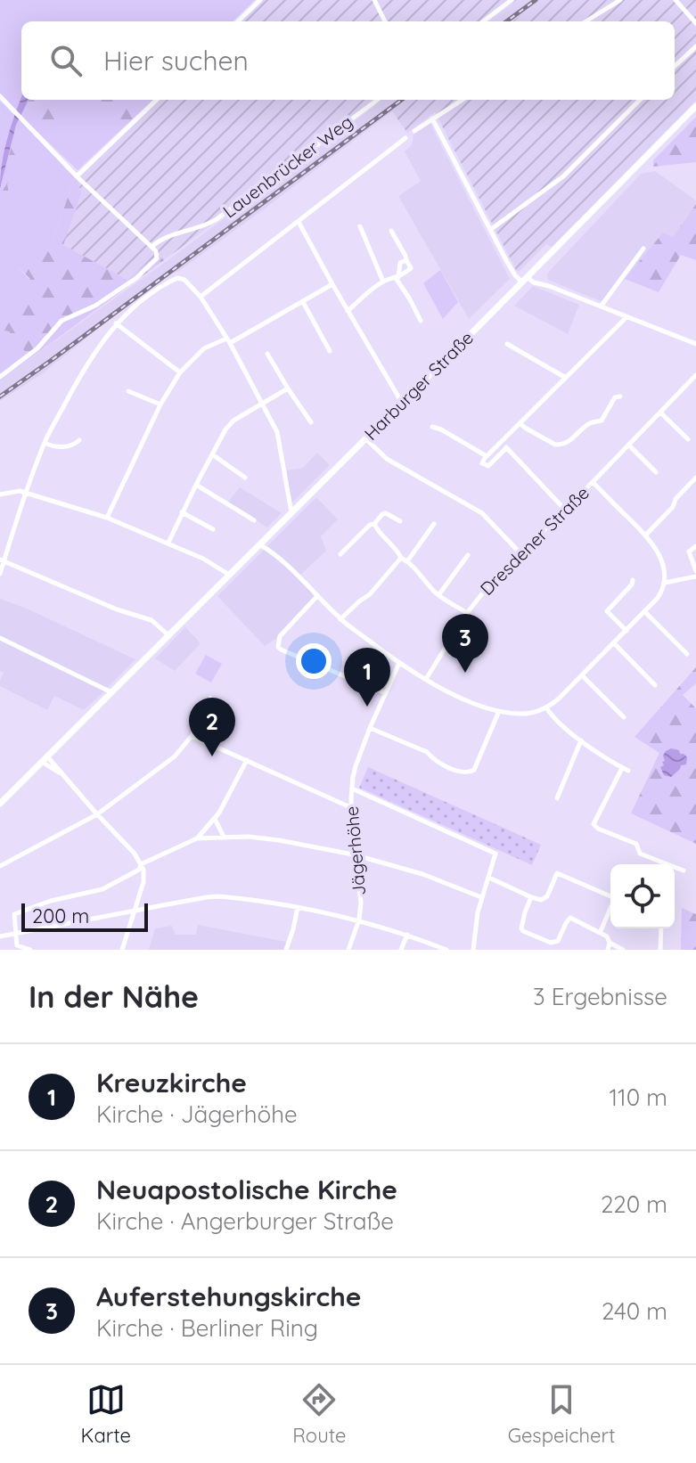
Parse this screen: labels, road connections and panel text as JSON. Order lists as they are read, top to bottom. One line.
{"streets":{"main road":["Harburger Straße"],"street":["Lauenbrücker Weg","Dresdener Straße","Jägerhöhe"]},"scale_bar":"200 m","page":{"search":"Hier suchen","pins":["3","1","2"],"scale":"200 m","heading":["In der Nähe","3 Ergebnisse"],"list":[{"mark":"1","name":"Kreuzkirche","note":"Kirche · Jägerhöhe","value":"110 m"},{"mark":"2","name":"Neuapostolische Kirche","note":"Kirche · Angerburger Straße","value":"220 m"},{"mark":"3","name":"Auferstehungskirche","note":"Kirche · Berliner Ring","value":"240 m"}],"nav":["Karte","Route","Gespeichert"]}}
